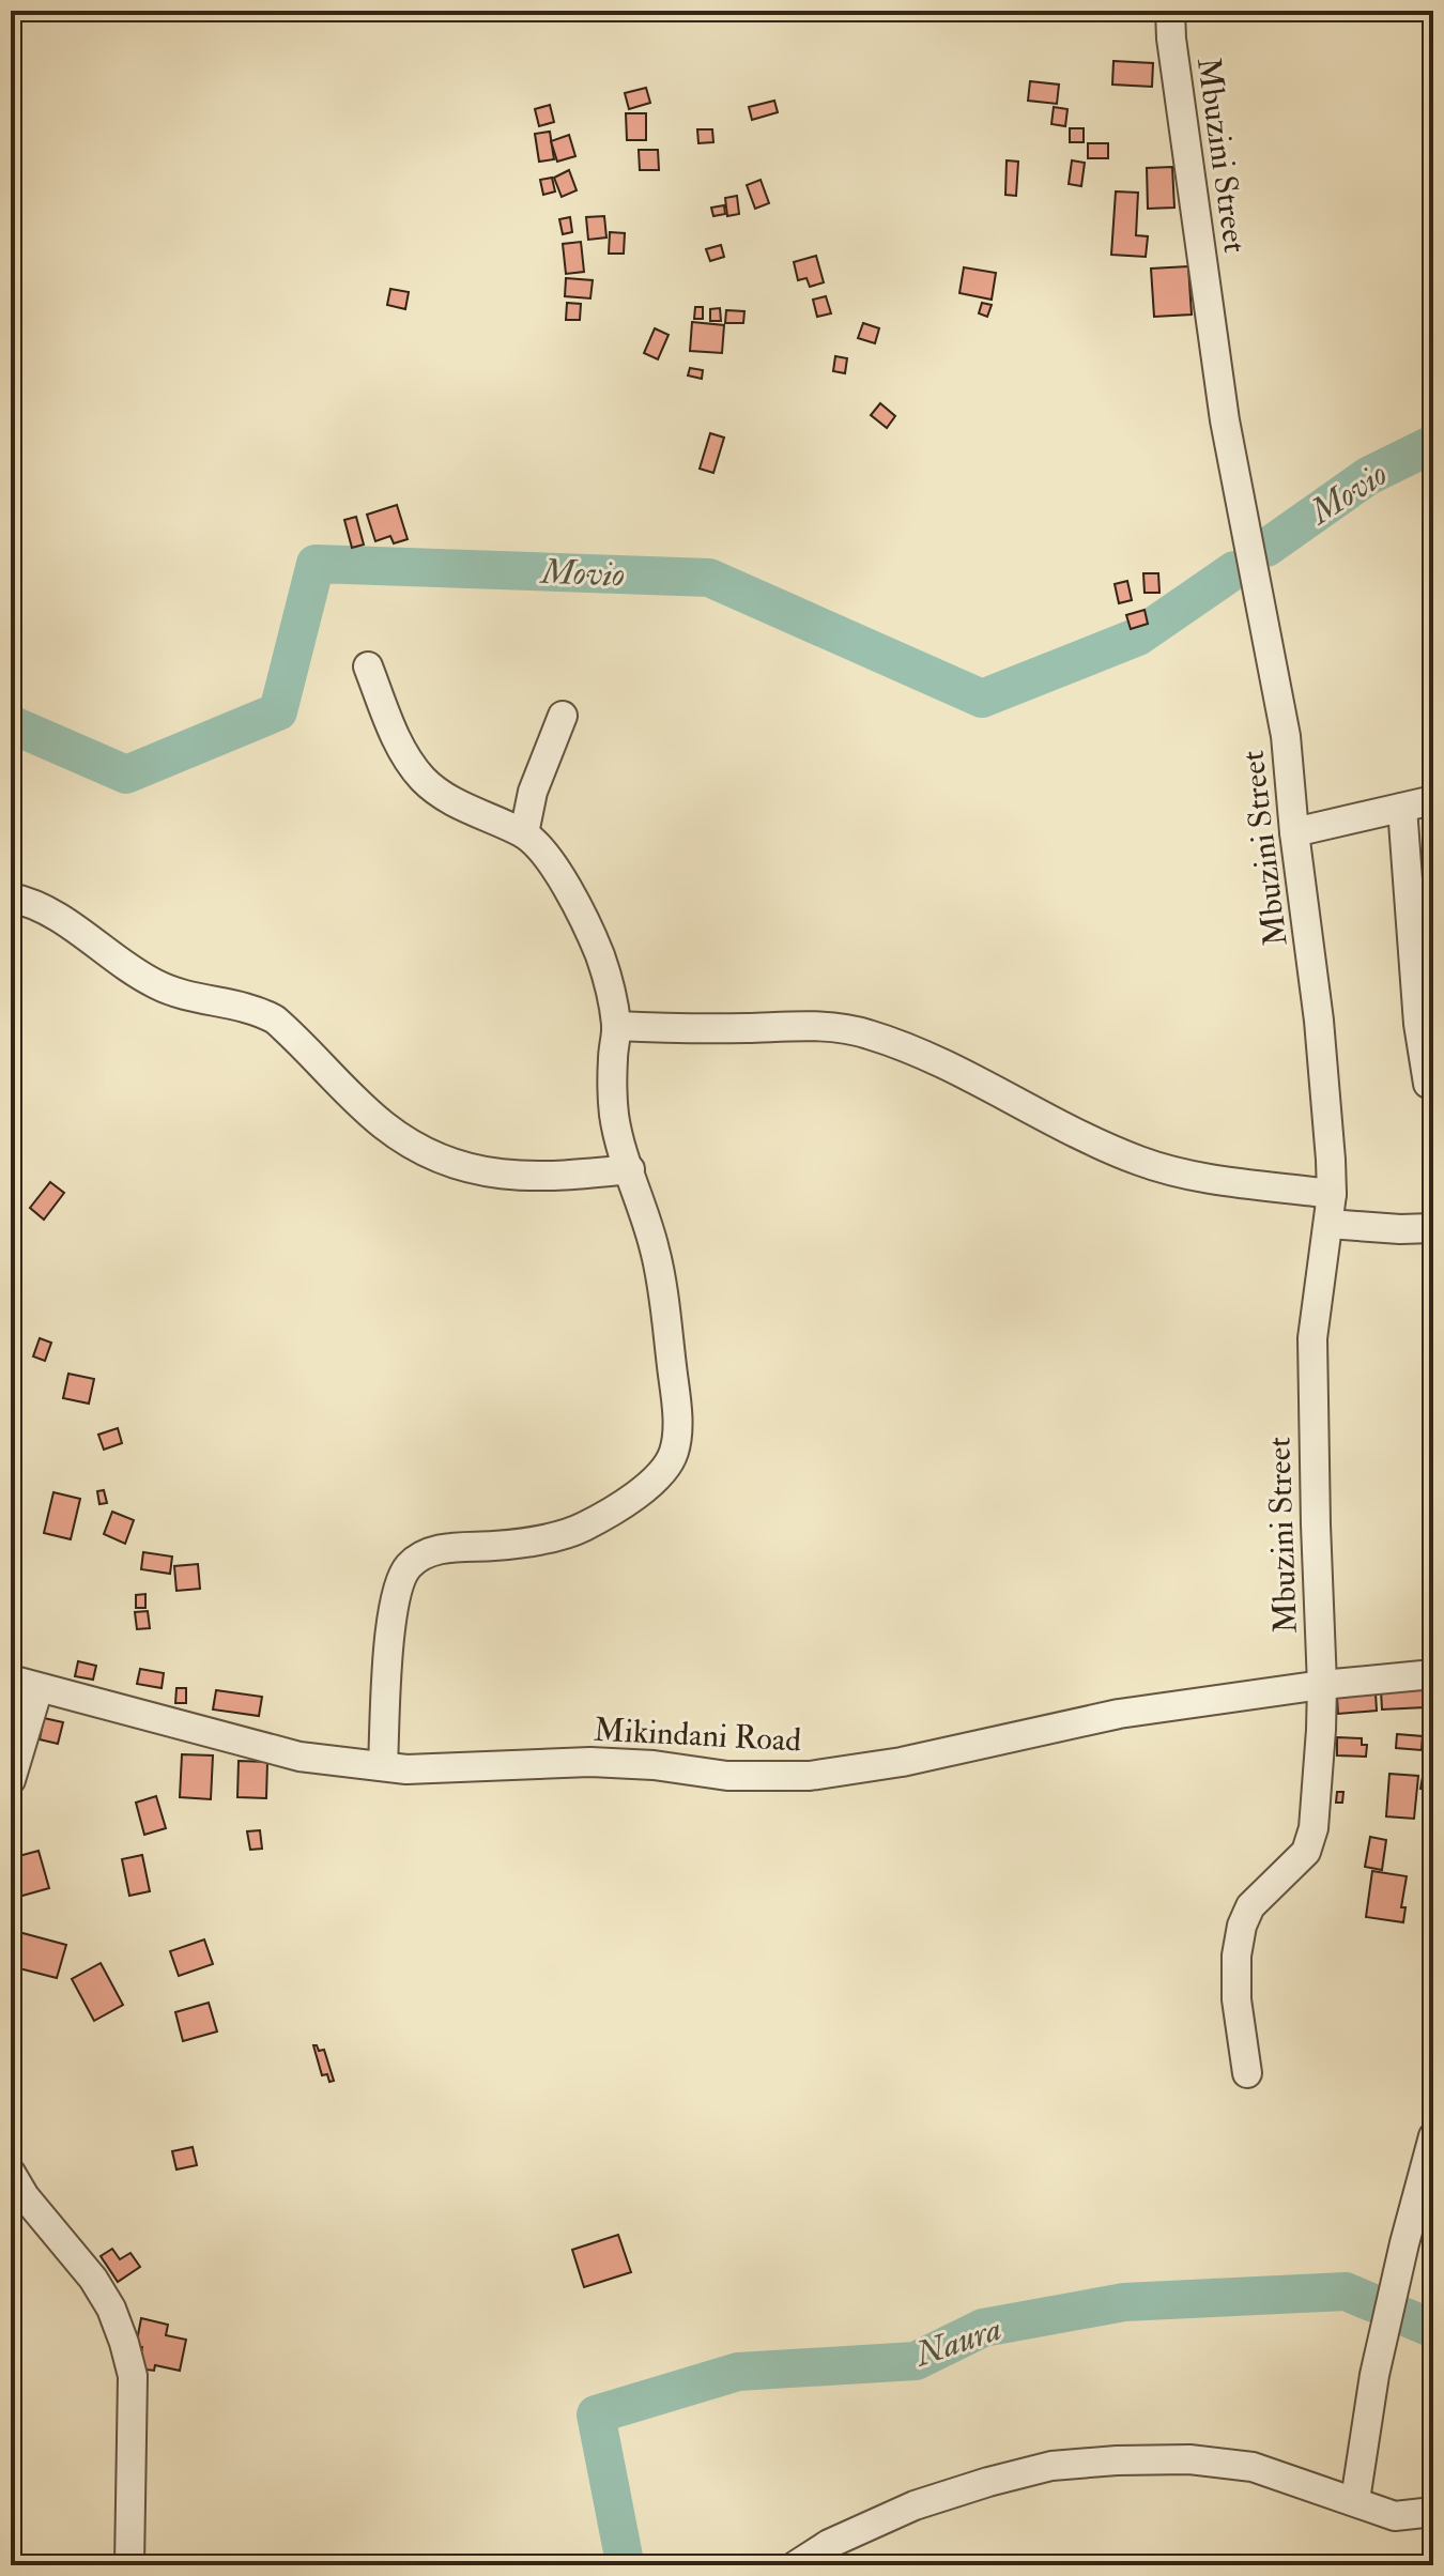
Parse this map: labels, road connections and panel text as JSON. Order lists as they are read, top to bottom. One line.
{"streets":{"street":["Mbuzini Street","Mikindani Road"]},"crossings":[["Mbuzini Street","Mikindani Road"]],"water":["Movio","Naura"]}
